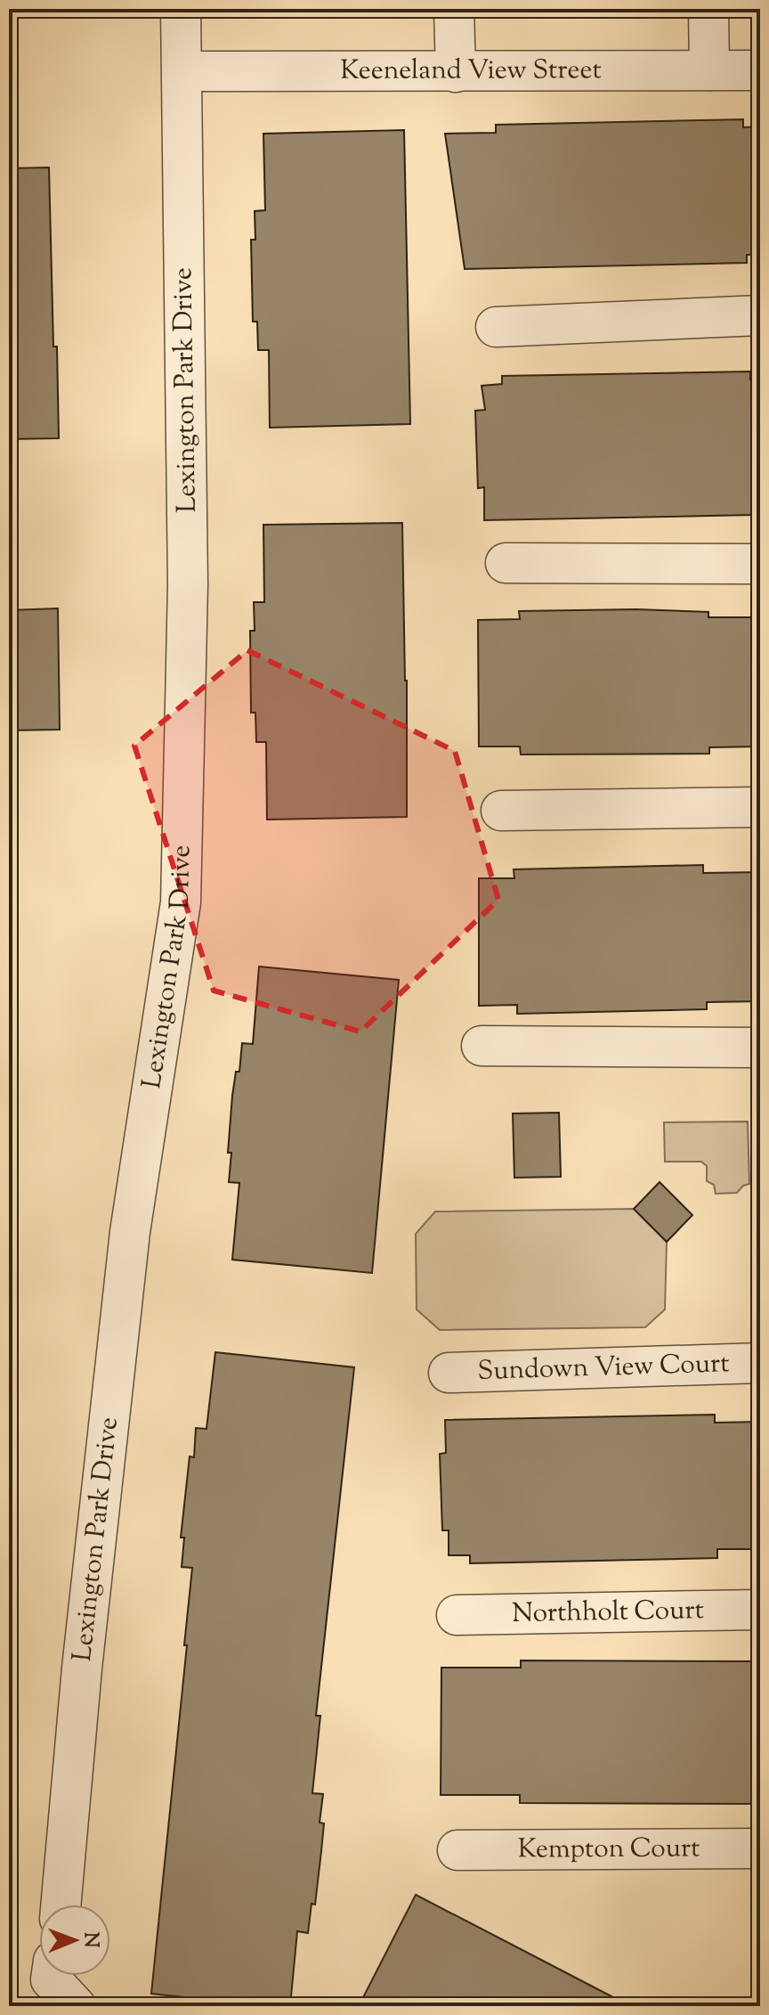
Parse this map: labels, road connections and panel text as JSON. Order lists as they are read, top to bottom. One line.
{"streets":{"street":["Keeneland View Street","Lexington Park Drive","Sundown View Court","Northholt Court","Kempton Court"]},"crossings":[["Keeneland View Street","Lexington Park Drive"]],"north":"right"}
